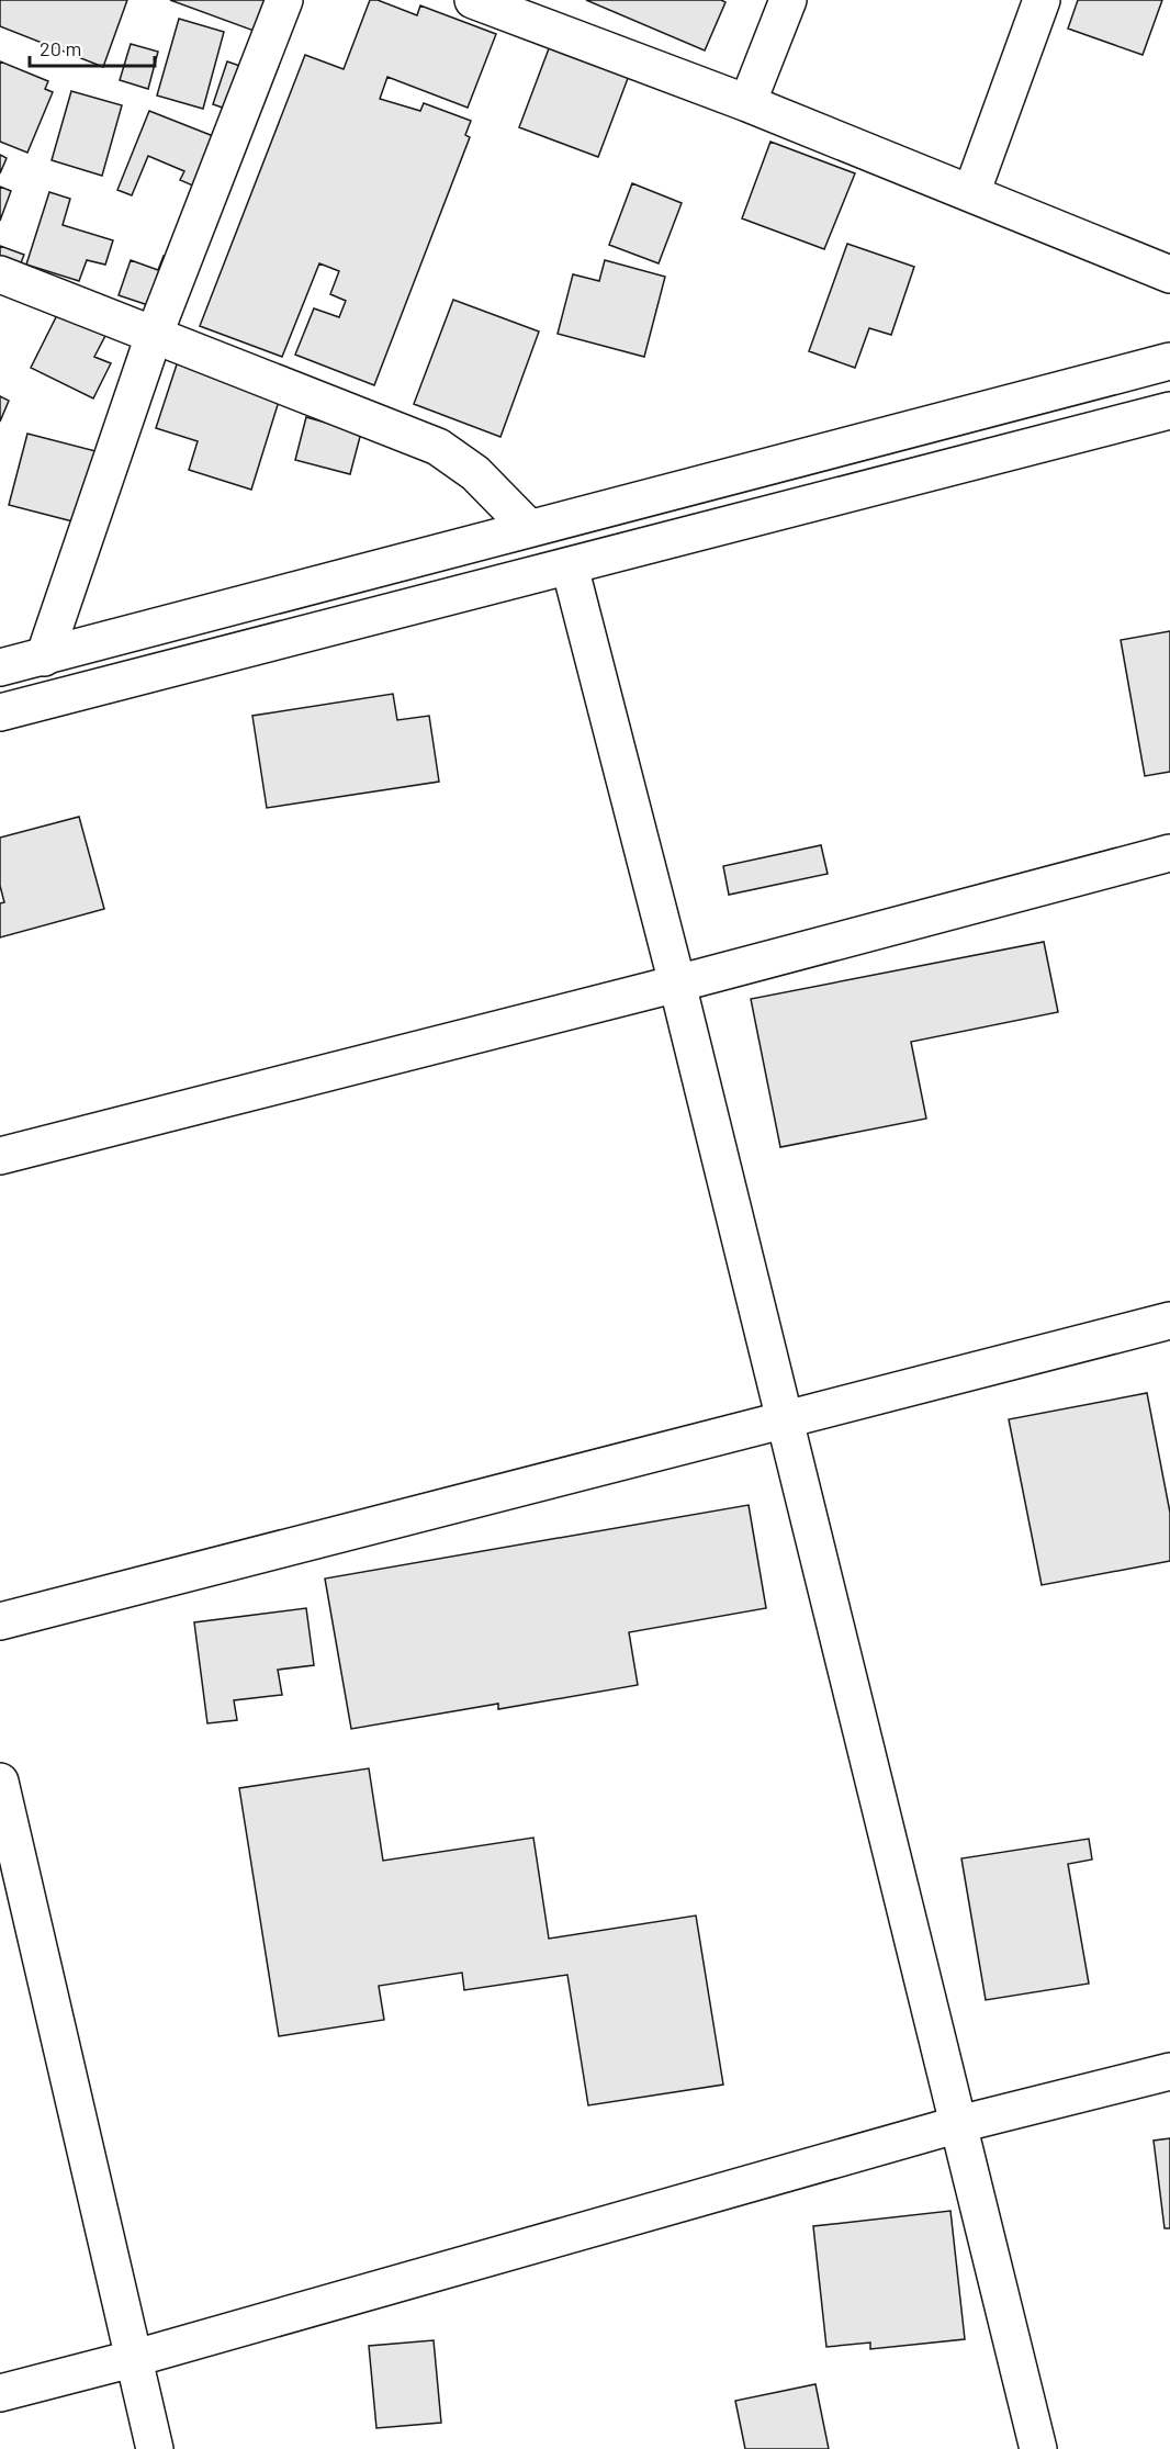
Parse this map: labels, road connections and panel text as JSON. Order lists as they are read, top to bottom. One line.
{"scale_bar":"20 m"}
